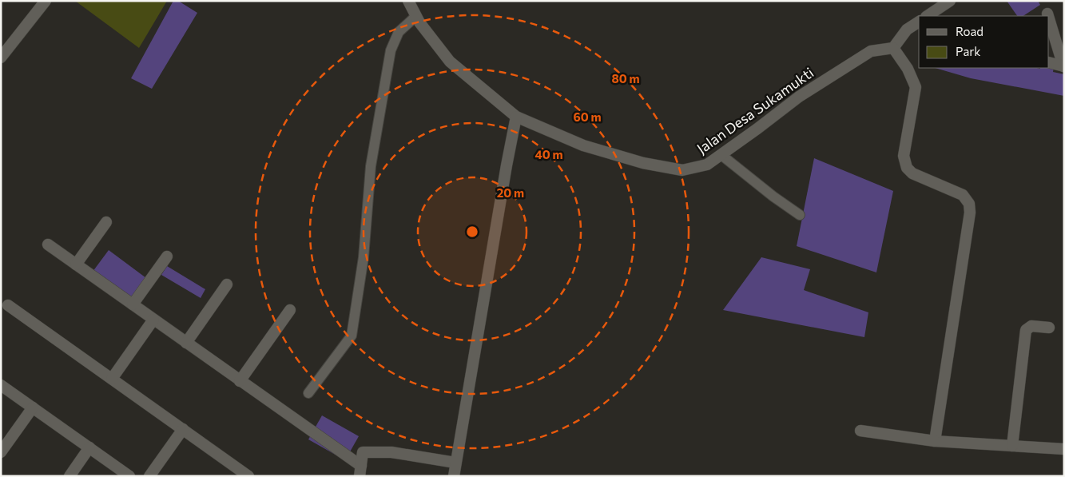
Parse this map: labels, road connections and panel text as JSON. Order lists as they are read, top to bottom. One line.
{"streets":{"street":["Jalan Desa Sukamukti"]},"legend":["Road","Park"],"rings":["80 m","60 m","40 m","20 m"]}
